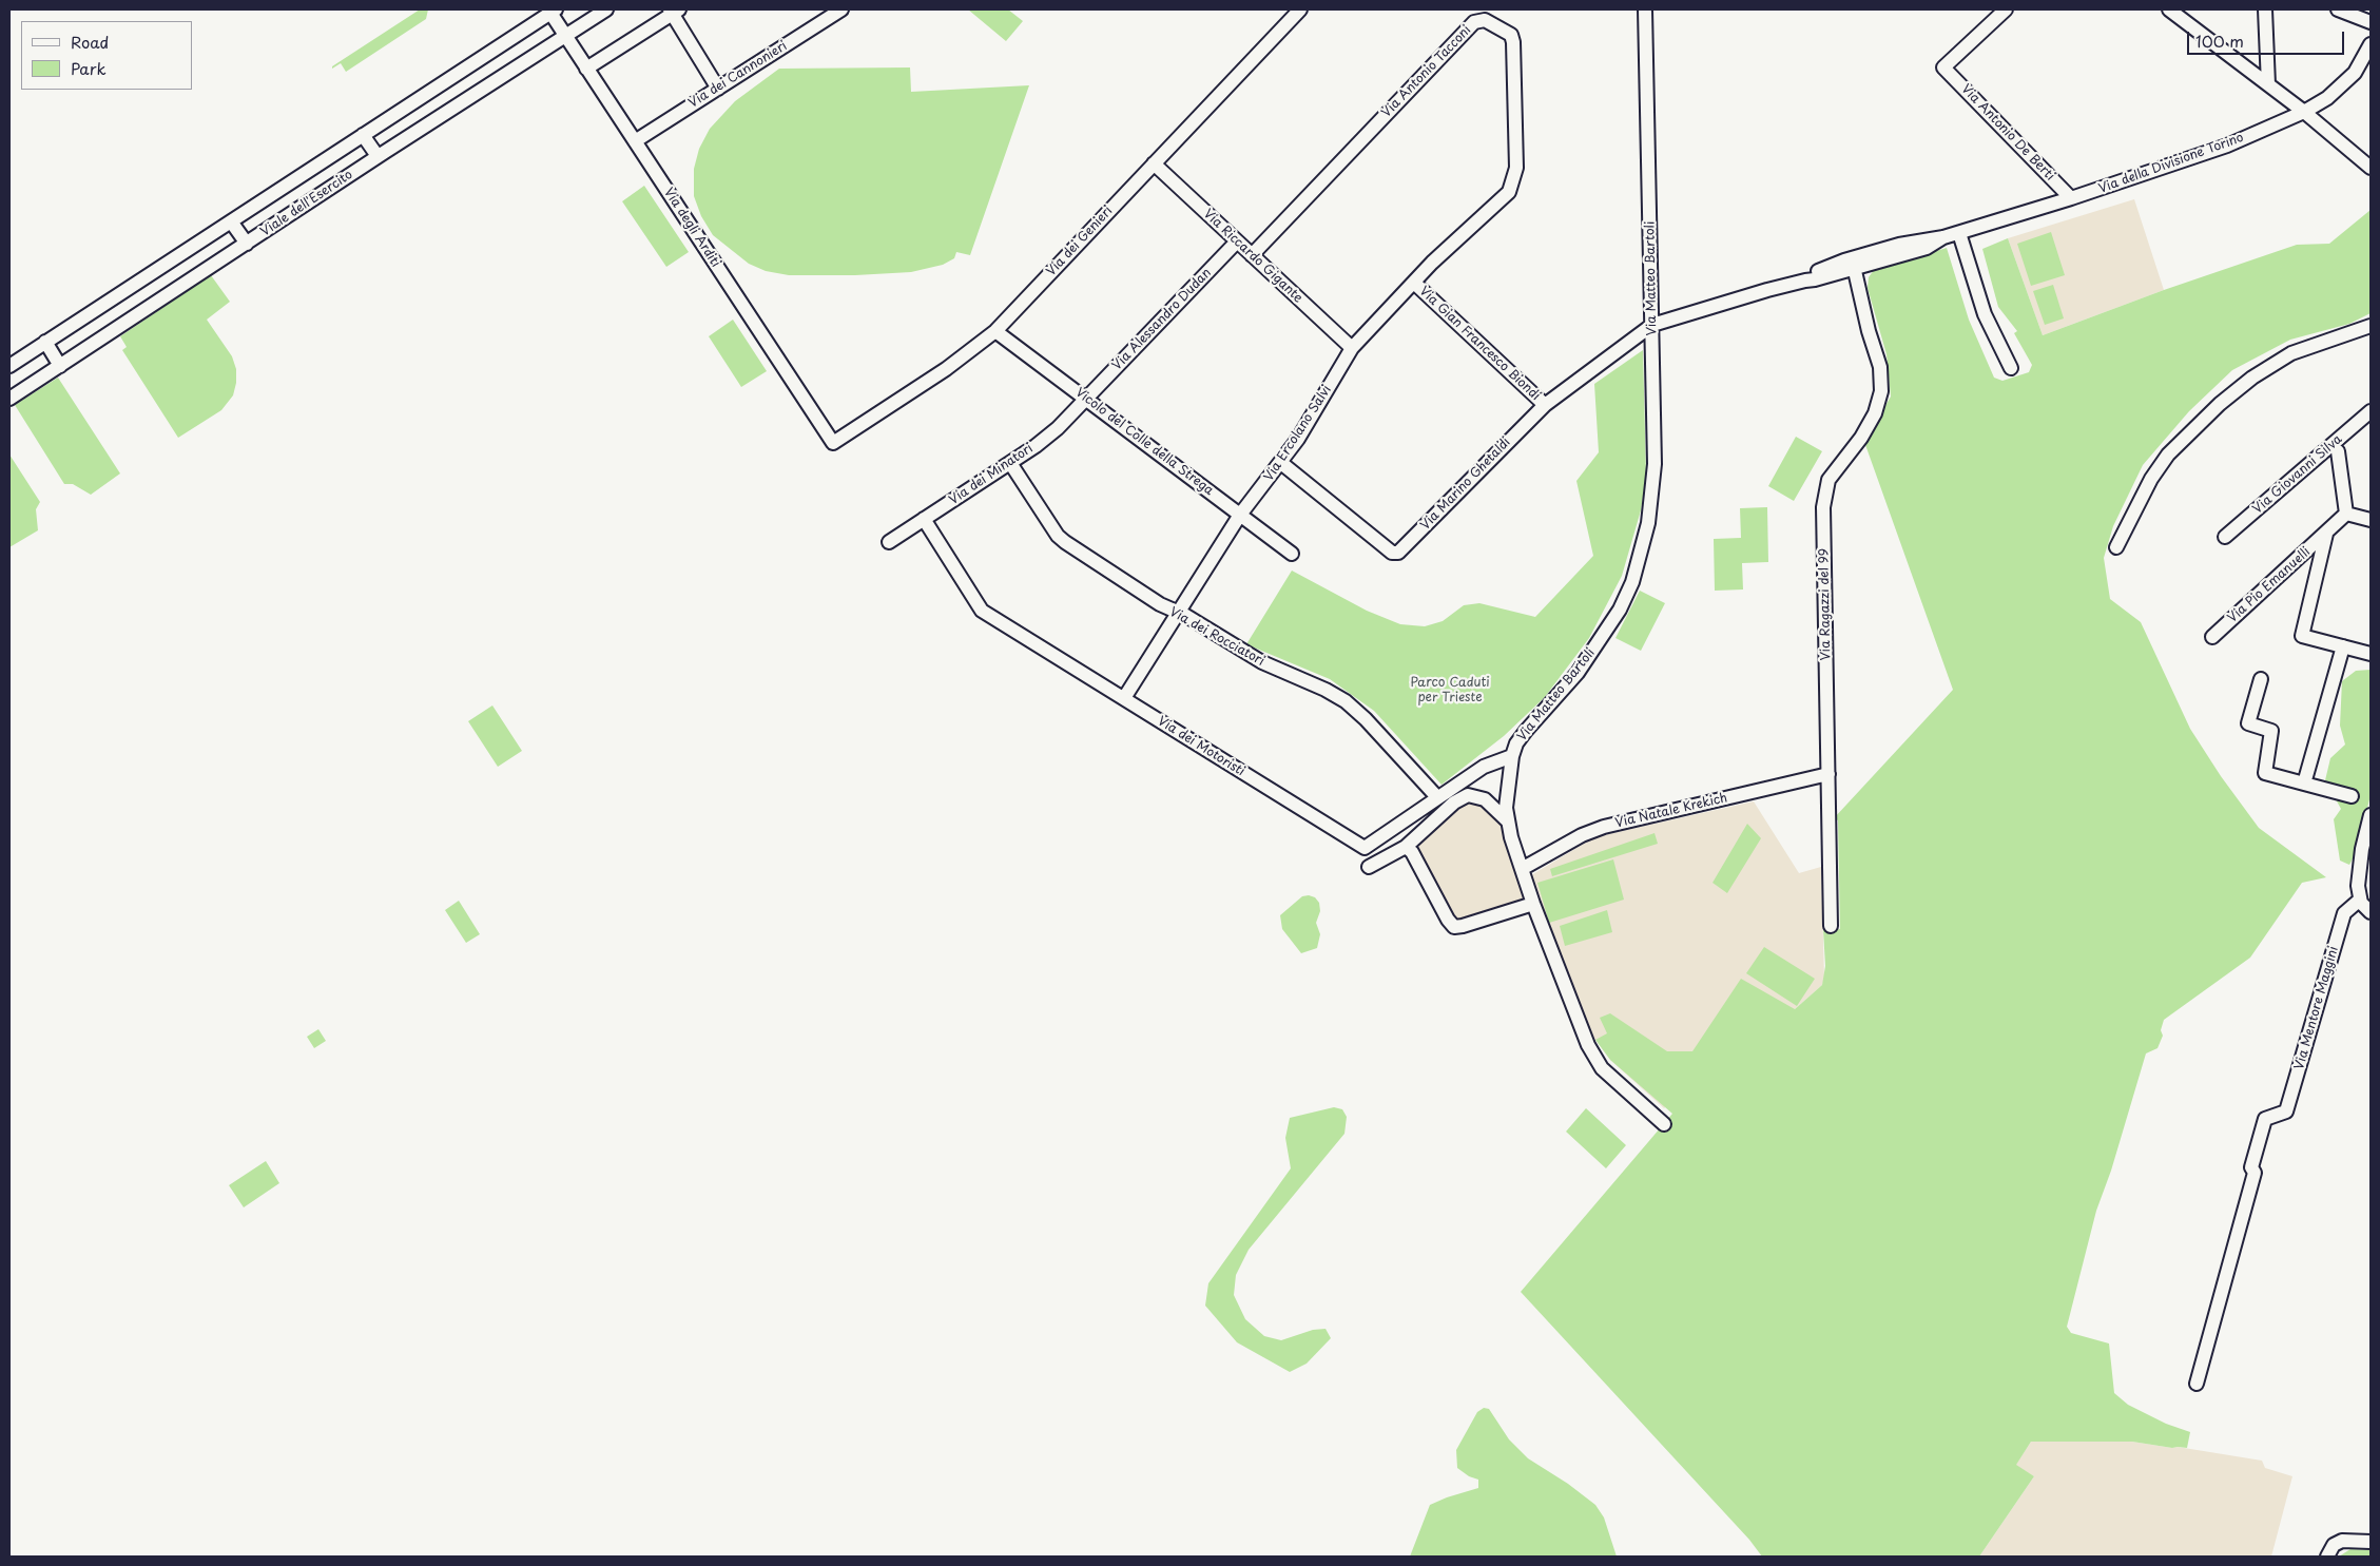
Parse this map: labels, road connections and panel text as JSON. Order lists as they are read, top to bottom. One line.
{"streets":{"street":["Via Antonio Tacconi","Via dei Cannonieri","Via Antonio De Berti","Via della Divisione Torino","Viale dell'Esercito","Via degli Arditi","Via dei Genieri","Via Riccardo Gigante","Via Matteo Bartoli","Via Alessandro Dudan","Via Gian Francesco Biondi","Via Ercolano Salvi","Vicolo del Colle della Strega","Via dei Minatori","Via Giovanni Silva","Via Marino Ghetaldi","Via Pio Emanuelli","Via Ragazzi del 99","Via dei Rocciatori","Via dei Motoristi","Via Natale Krekich","Via Mentore Maggini"]},"crossings":[["Via Antonio Tacconi","Via Riccardo Gigante"],["Via Antonio Tacconi","Via Ercolano Salvi"],["Via dei Cannonieri","Via degli Arditi"],["Via Antonio De Berti","Via della Divisione Torino"],["Via della Divisione Torino","Via Matteo Bartoli"],["Via della Divisione Torino","Via Marino Ghetaldi"],["Via della Divisione Torino","Via Ragazzi del 99"],["Viale dell'Esercito","Via degli Arditi"],["Via degli Arditi","Via dei Genieri"],["Via dei Genieri","Via Riccardo Gigante"],["Via dei Genieri","Vicolo del Colle della Strega"],["Via Riccardo Gigante","Via Alessandro Dudan"],["Via Riccardo Gigante","Via Ercolano Salvi"],["Via Matteo Bartoli","Via Marino Ghetaldi"],["Via Matteo Bartoli","Via dei Motoristi"],["Via Matteo Bartoli","Via Natale Krekich"],["Via Alessandro Dudan","Vicolo del Colle della Strega"],["Via Alessandro Dudan","Via dei Minatori"],["Via Gian Francesco Biondi","Via Ercolano Salvi"],["Via Gian Francesco Biondi","Via Marino Ghetaldi"],["Via Ercolano Salvi","Vicolo del Colle della Strega"],["Via Ercolano Salvi","Via Marino Ghetaldi"],["Via Ercolano Salvi","Via dei Rocciatori"],["Via Ercolano Salvi","Via dei Motoristi"],["Vicolo del Colle della Strega","Via dei Minatori"],["Via dei Minatori","Via dei Rocciatori"],["Via dei Minatori","Via dei Motoristi"],["Via Ragazzi del 99","Via Natale Krekich"],["Via dei Rocciatori","Via dei Motoristi"]],"parks":["Parco Caduti per Trieste"],"legend":["Road","Park"],"scale_bar":"100 m"}
